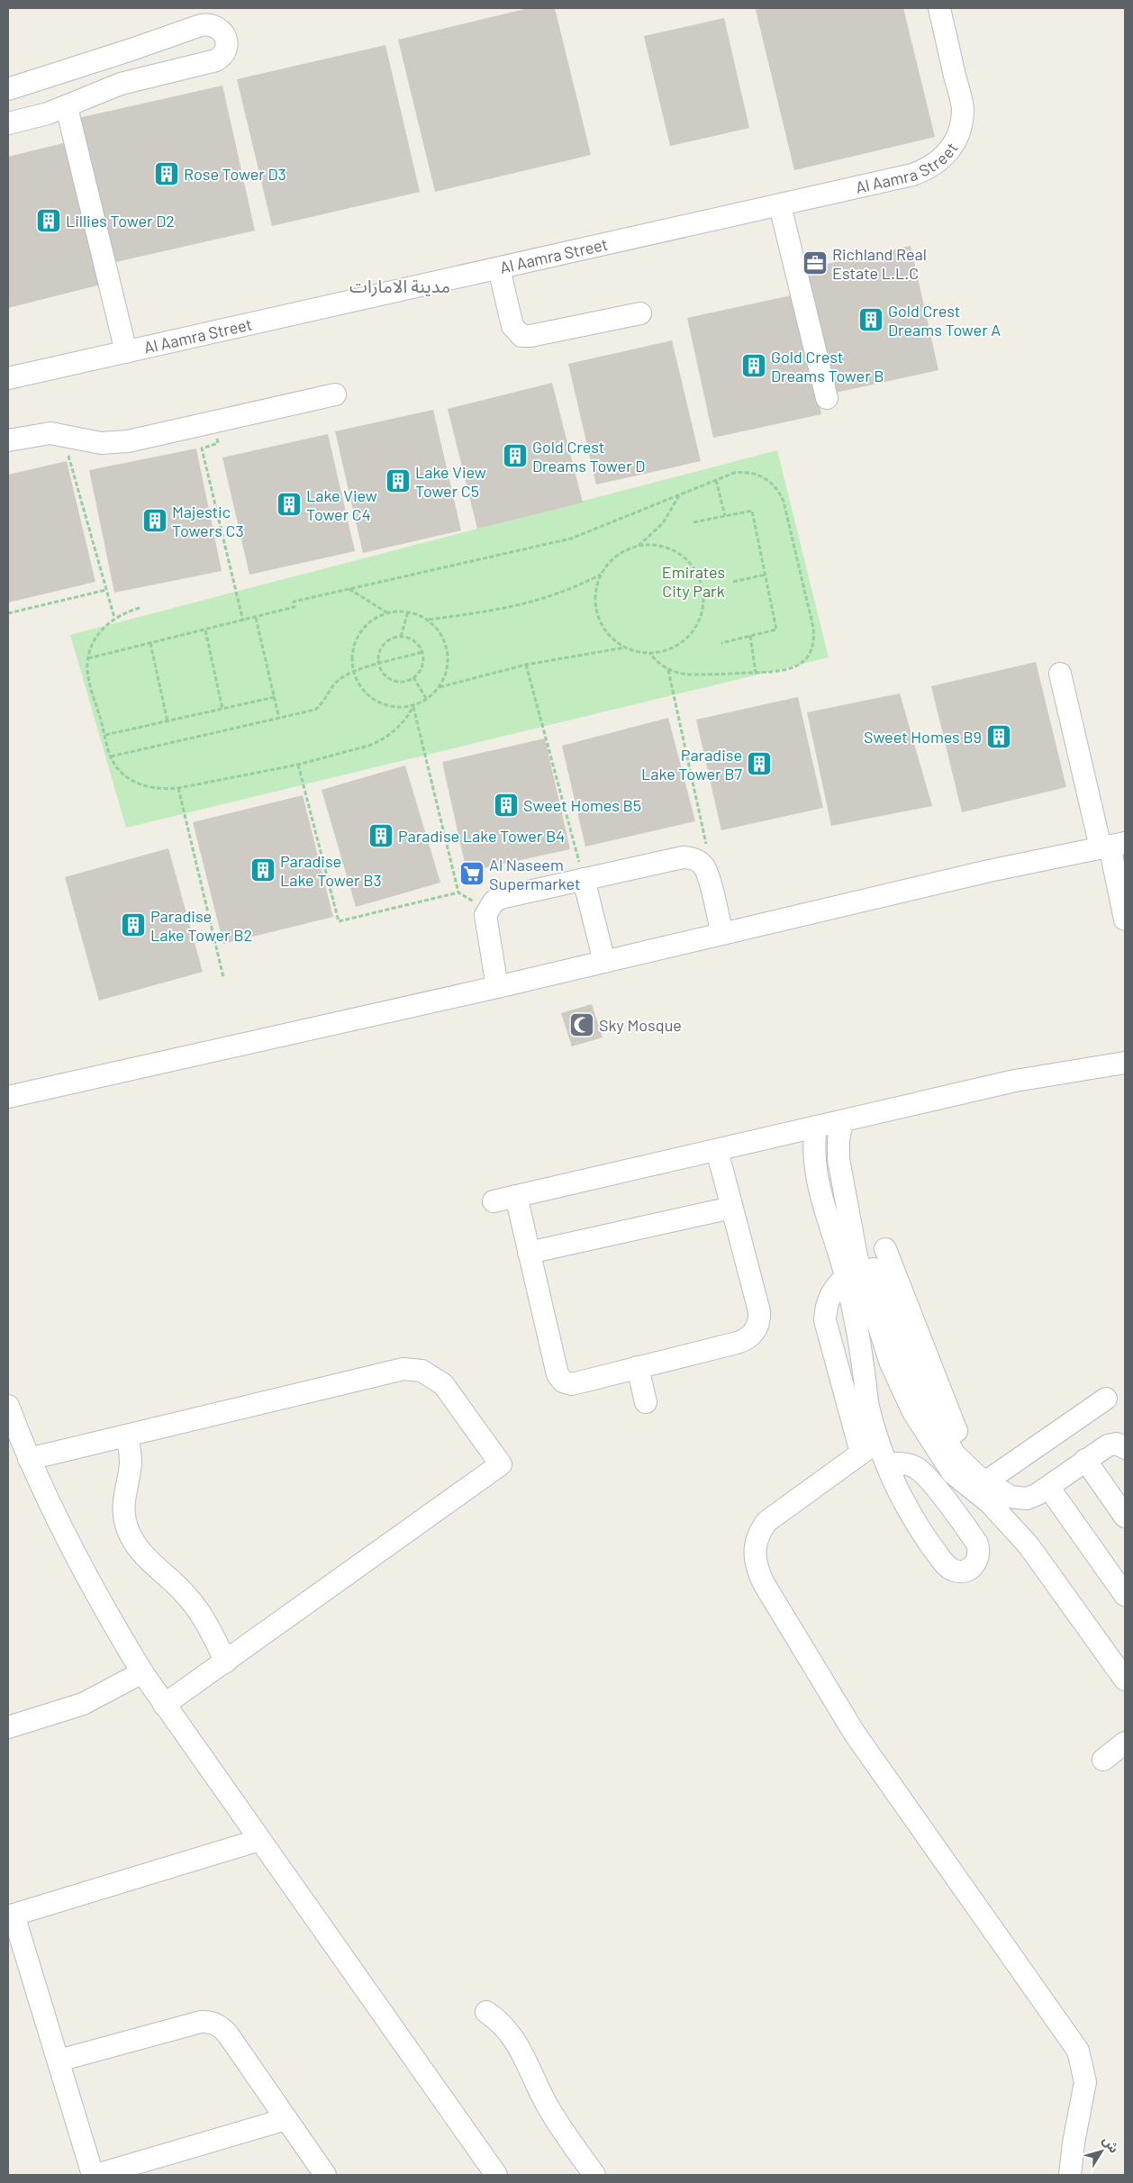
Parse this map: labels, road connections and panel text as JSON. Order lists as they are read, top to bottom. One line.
{"streets":{"street":["Al Aamra Street"]},"districts":["مدينة الامارات"],"parks":["Emirates City Park"],"places":{"building":["Rose Tower D3","Lillies Tower D2","Gold Crest Dreams Tower A","Gold Crest Dreams Tower B","Gold Crest Dreams Tower D","Lake View Tower C5","Lake View Tower C4","Majestic Towers C3","Sweet Homes B9","Paradise Lake Tower B7","Sweet Homes B5","Paradise Lake Tower B4","Paradise Lake Tower B3","Paradise Lake Tower B2"],"office":["Richland Real Estate L.L.C"],"supermarket":["Al Naseem Supermarket"],"mosque":["Sky Mosque"]},"north":"top right"}
